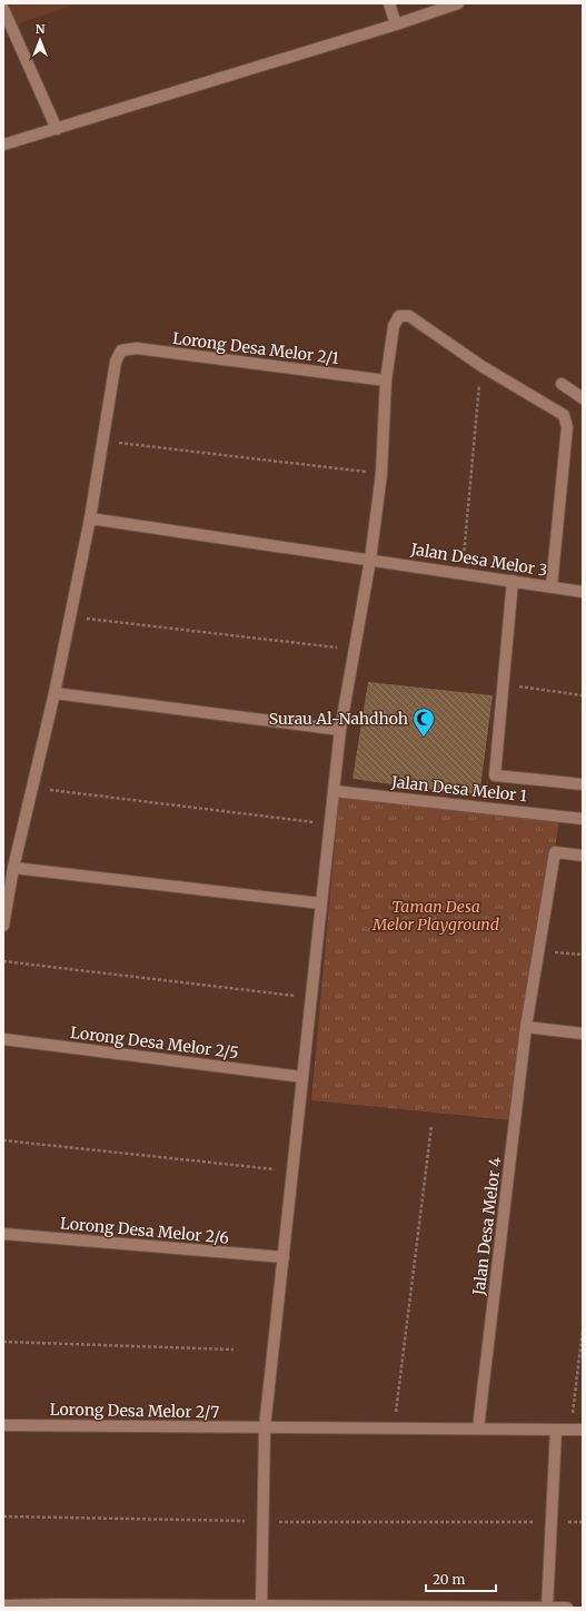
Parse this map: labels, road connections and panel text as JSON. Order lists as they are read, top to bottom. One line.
{"streets":{"street":["Lorong Desa Melor 2/1","Jalan Desa Melor 3","Jalan Desa Melor 1","Lorong Desa Melor 2/5","Jalan Desa Melor 4","Lorong Desa Melor 2/6","Lorong Desa Melor 2/7"]},"crossings":[["Jalan Desa Melor 4","Lorong Desa Melor 2/7"]],"parks":["Taman Desa Melor Playground"],"places":{"mosque":["Surau Al-Nahdhoh"]},"scale_bar":"20 m","north":"top"}
